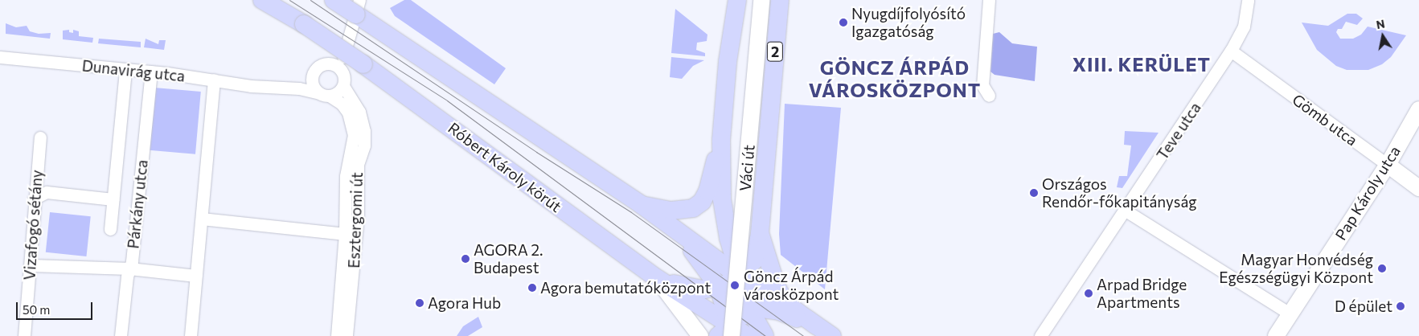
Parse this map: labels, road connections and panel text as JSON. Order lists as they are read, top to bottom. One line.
{"streets":{"main road":["2","Gömb utca","Róbert Károly körút","Váci út","Pap Károly utca"],"street":["Dunavirág utca","Teve utca","Párkány utca","Esztergomi út","Vizafogó sétány"]},"crossings":[["Dunavirág utca","Párkány utca"],["Dunavirág utca","Esztergomi út"],["Gömb utca","Teve utca"],["Gömb utca","Pap Károly utca"],["Róbert Károly körút","Váci út"]],"districts":["XIII. KERÜLET","GÖNCZ ÁRPÁD VÁROSKÖZPONT"],"places":["Nyugdíjfolyósító Igazgatóság","Országos Rendőr-főkapitányság","AGORA 2. Budapest","Magyar Honvédség Egészségügyi Központ","Göncz Árpád városközpont","Agora bemutatóközpont","Arpad Bridge Apartments","Agora Hub","D épület"],"scale_bar":"50 m","north":"top"}
